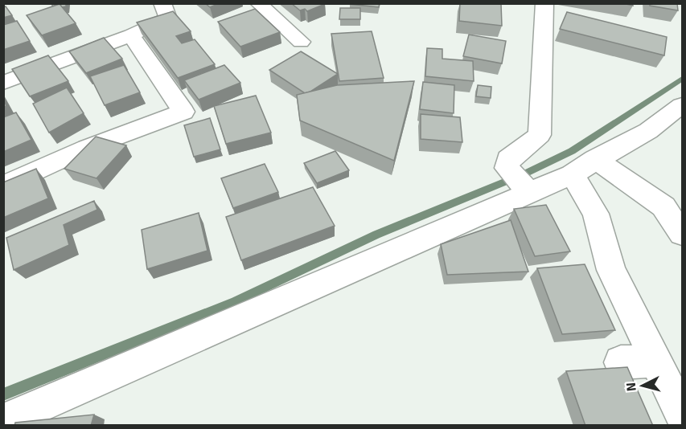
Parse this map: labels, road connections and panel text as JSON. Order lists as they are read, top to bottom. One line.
{"north":"left"}
